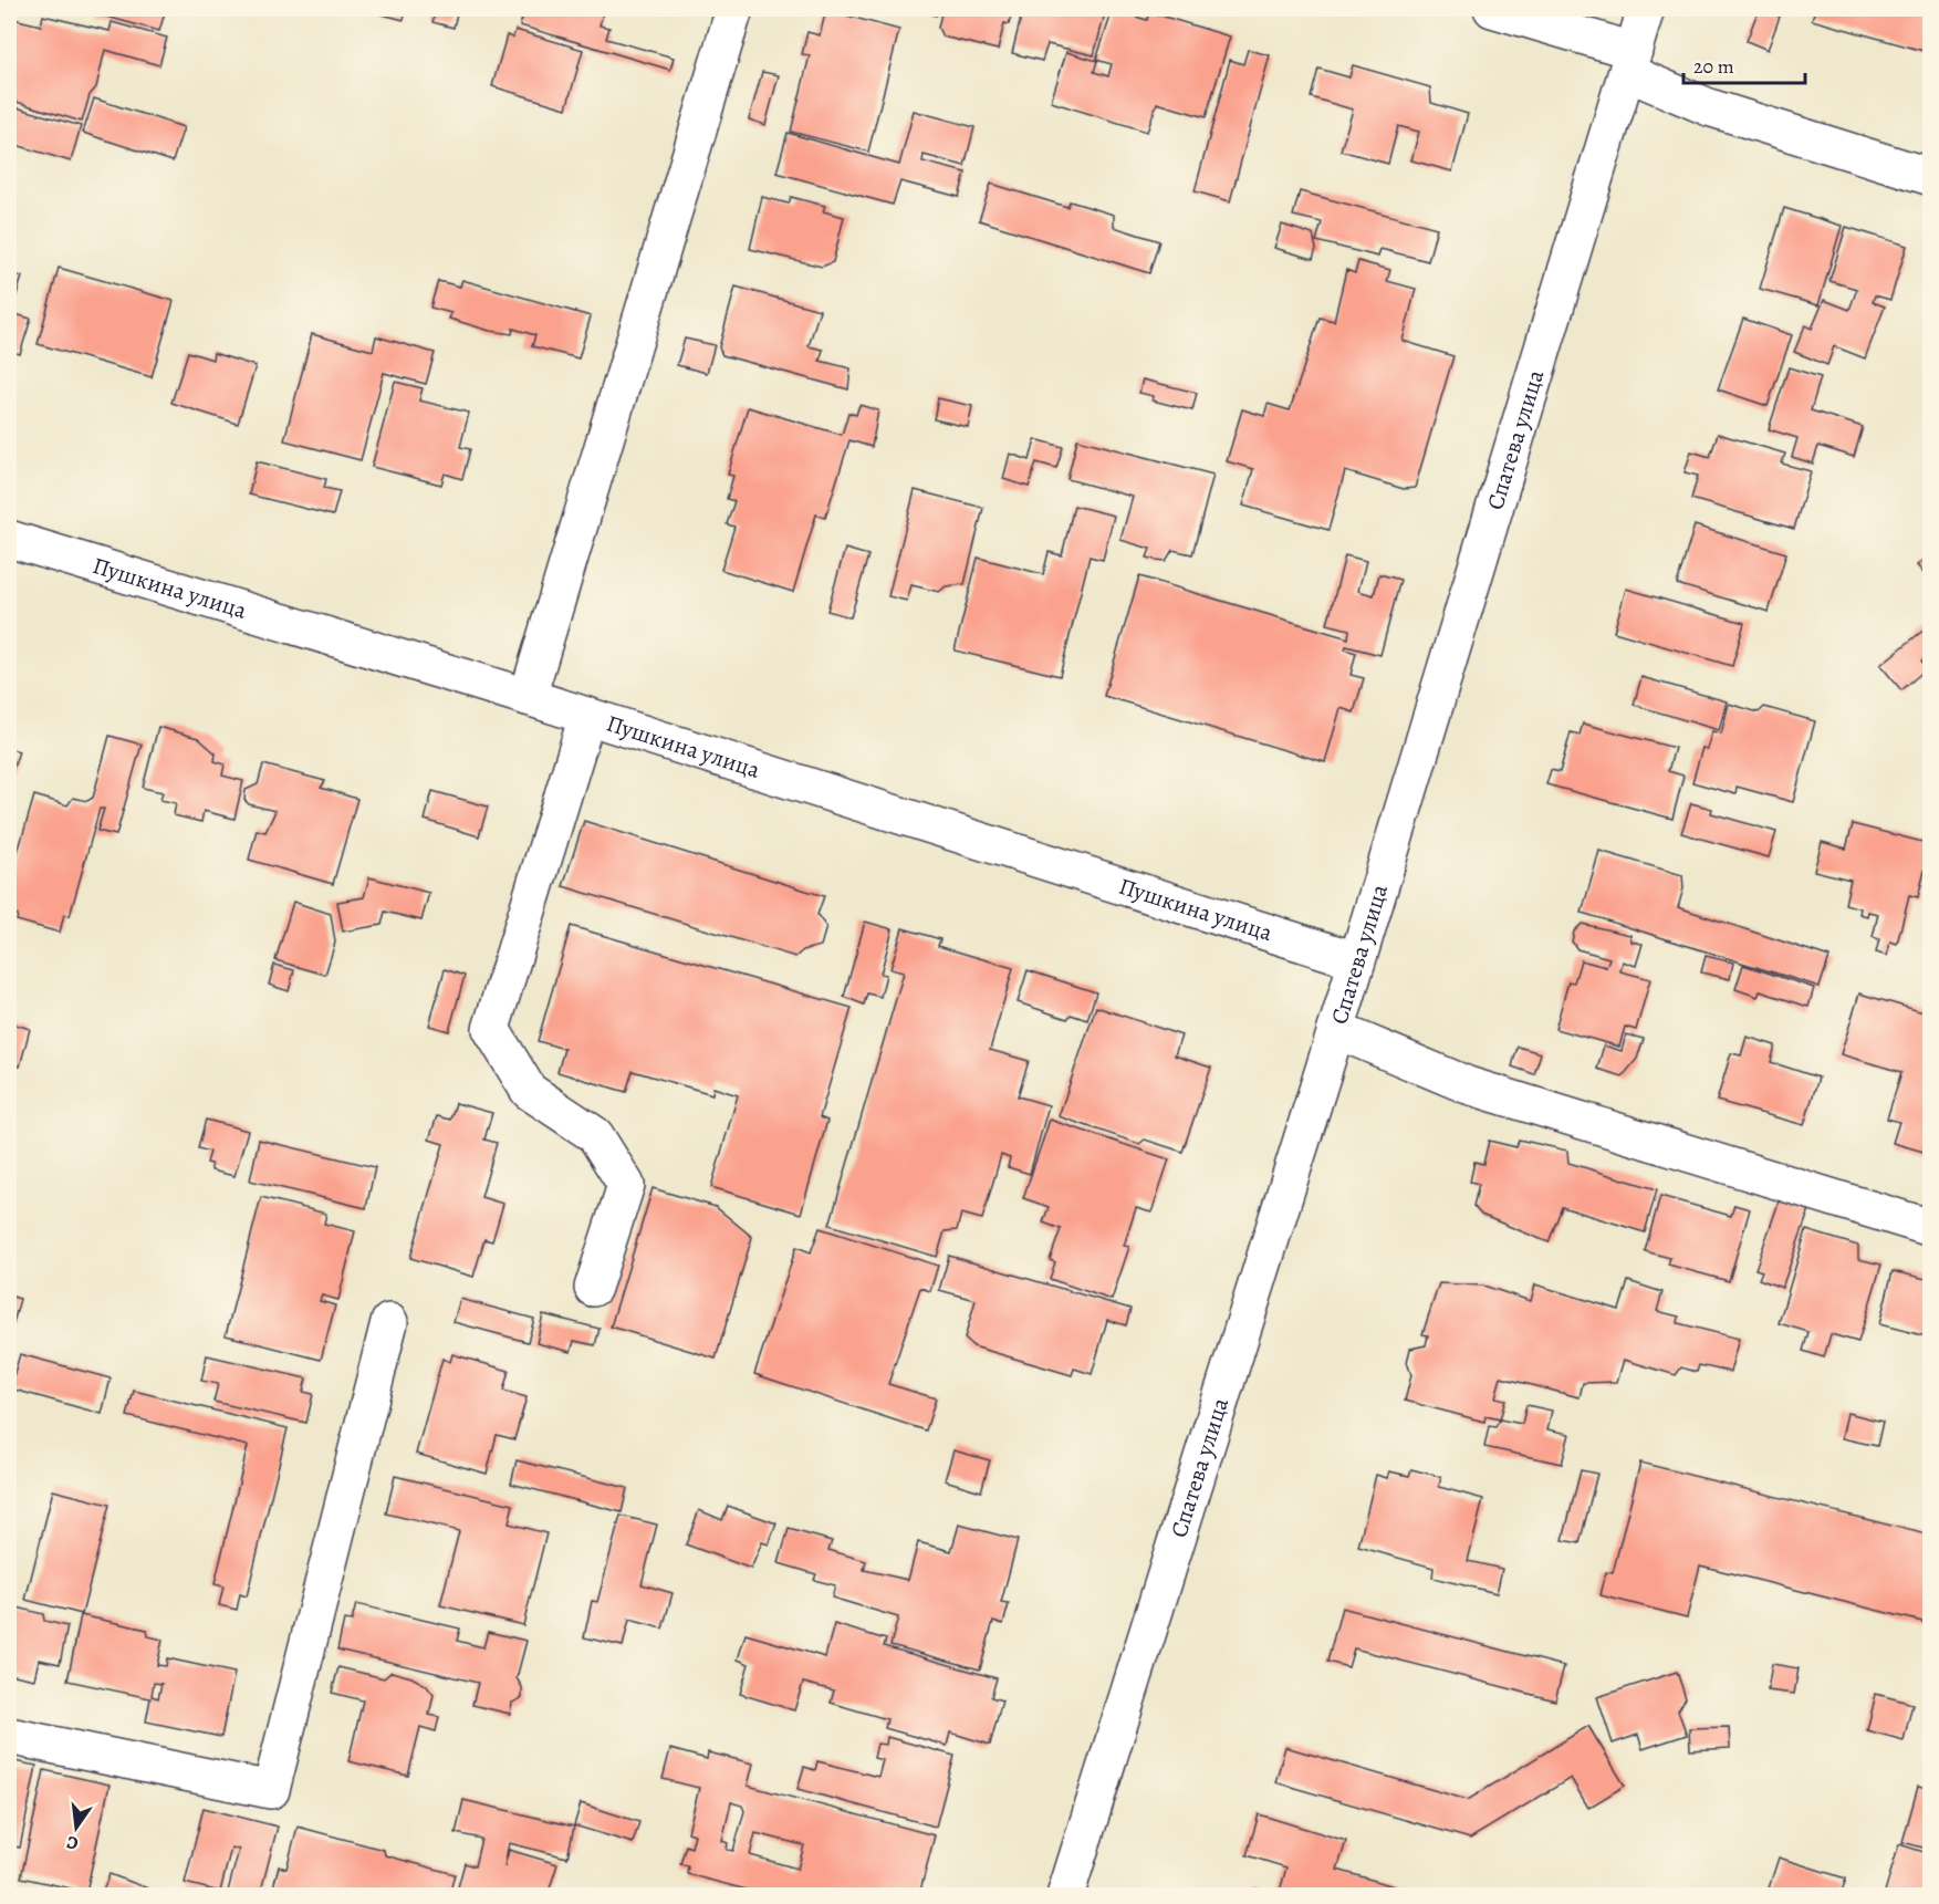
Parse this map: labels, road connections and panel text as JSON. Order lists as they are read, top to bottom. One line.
{"streets":{"street":["Спатева улица","Пушкина улица"]},"crossings":[["Спатева улица","Пушкина улица"]],"scale_bar":"20 m","north":"bottom"}
